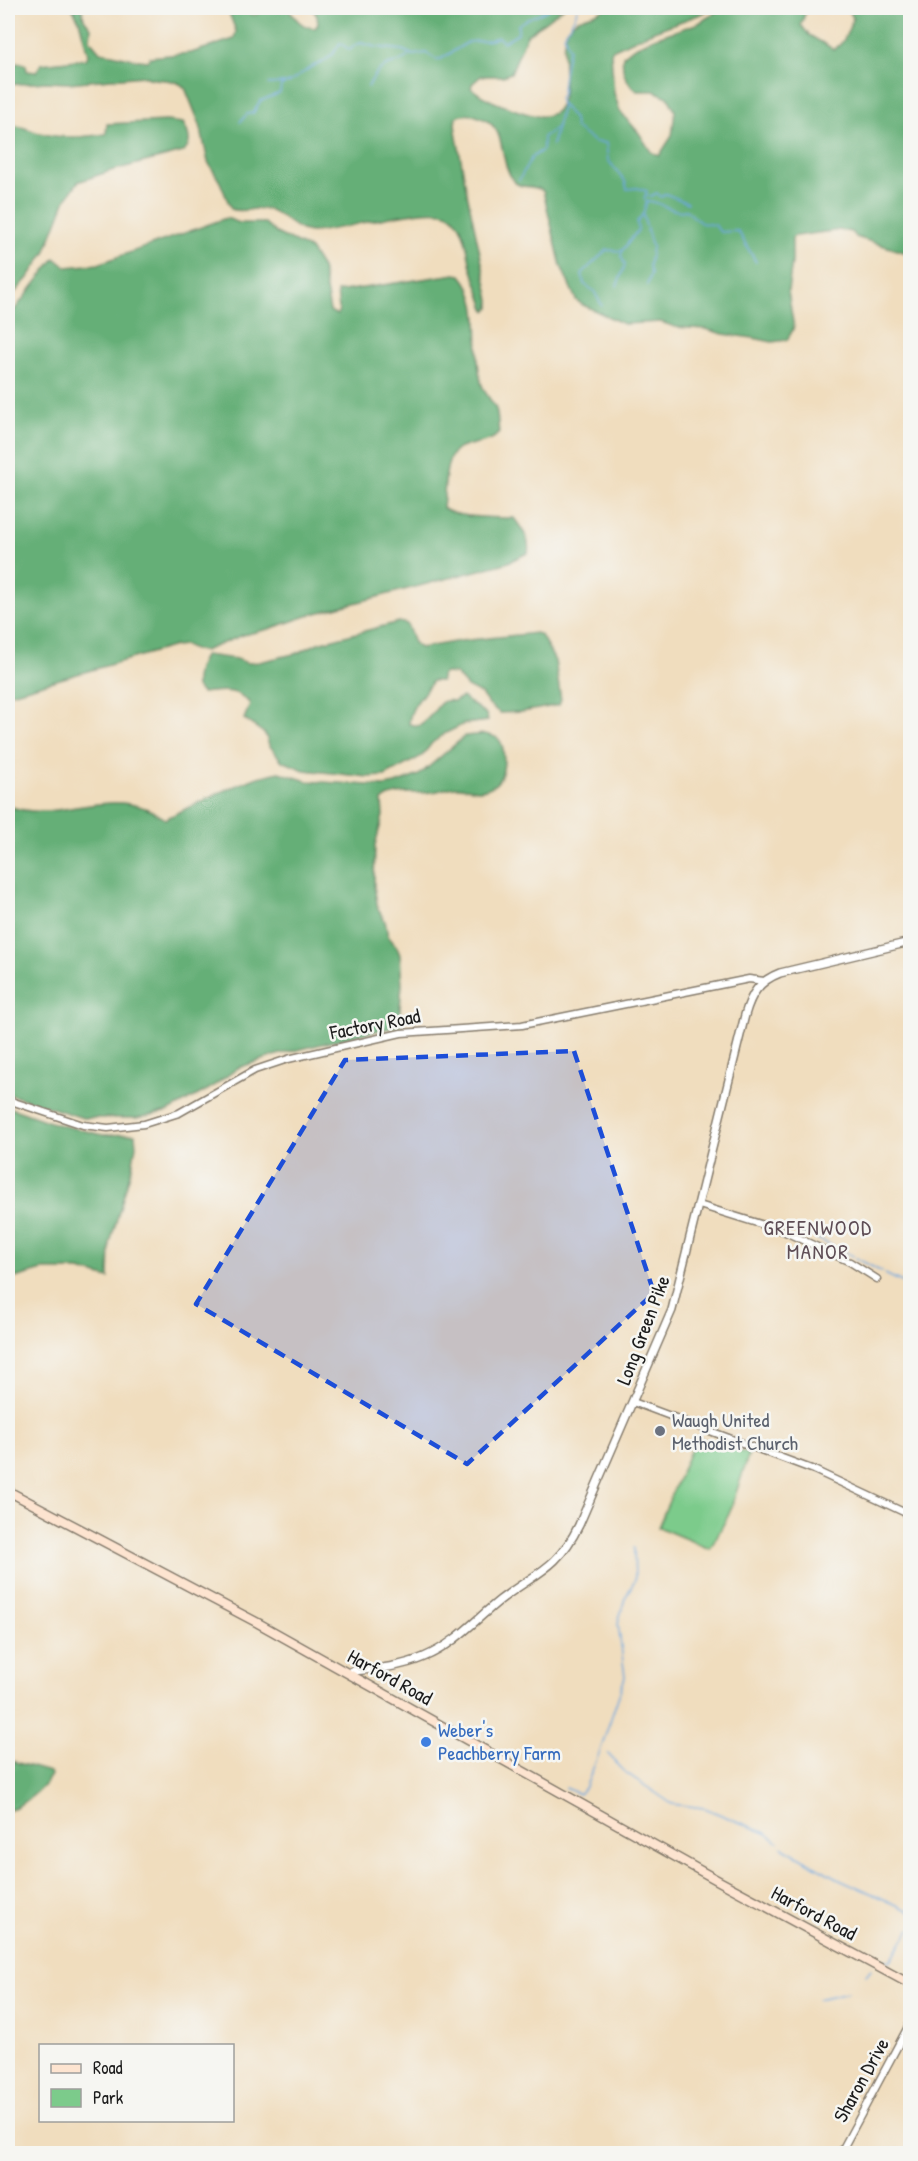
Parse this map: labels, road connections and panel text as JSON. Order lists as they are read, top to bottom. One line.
{"streets":{"main road":["Harford Road"],"street":["Factory Road","Long Green Pike","Sharon Drive"]},"crossings":[["Factory Road","Long Green Pike"],["Long Green Pike","Harford Road"]],"districts":["GREENWOOD MANOR"],"places":["Waugh United Methodist Church","Weber's Peachberry Farm"],"legend":["Road","Park"]}
